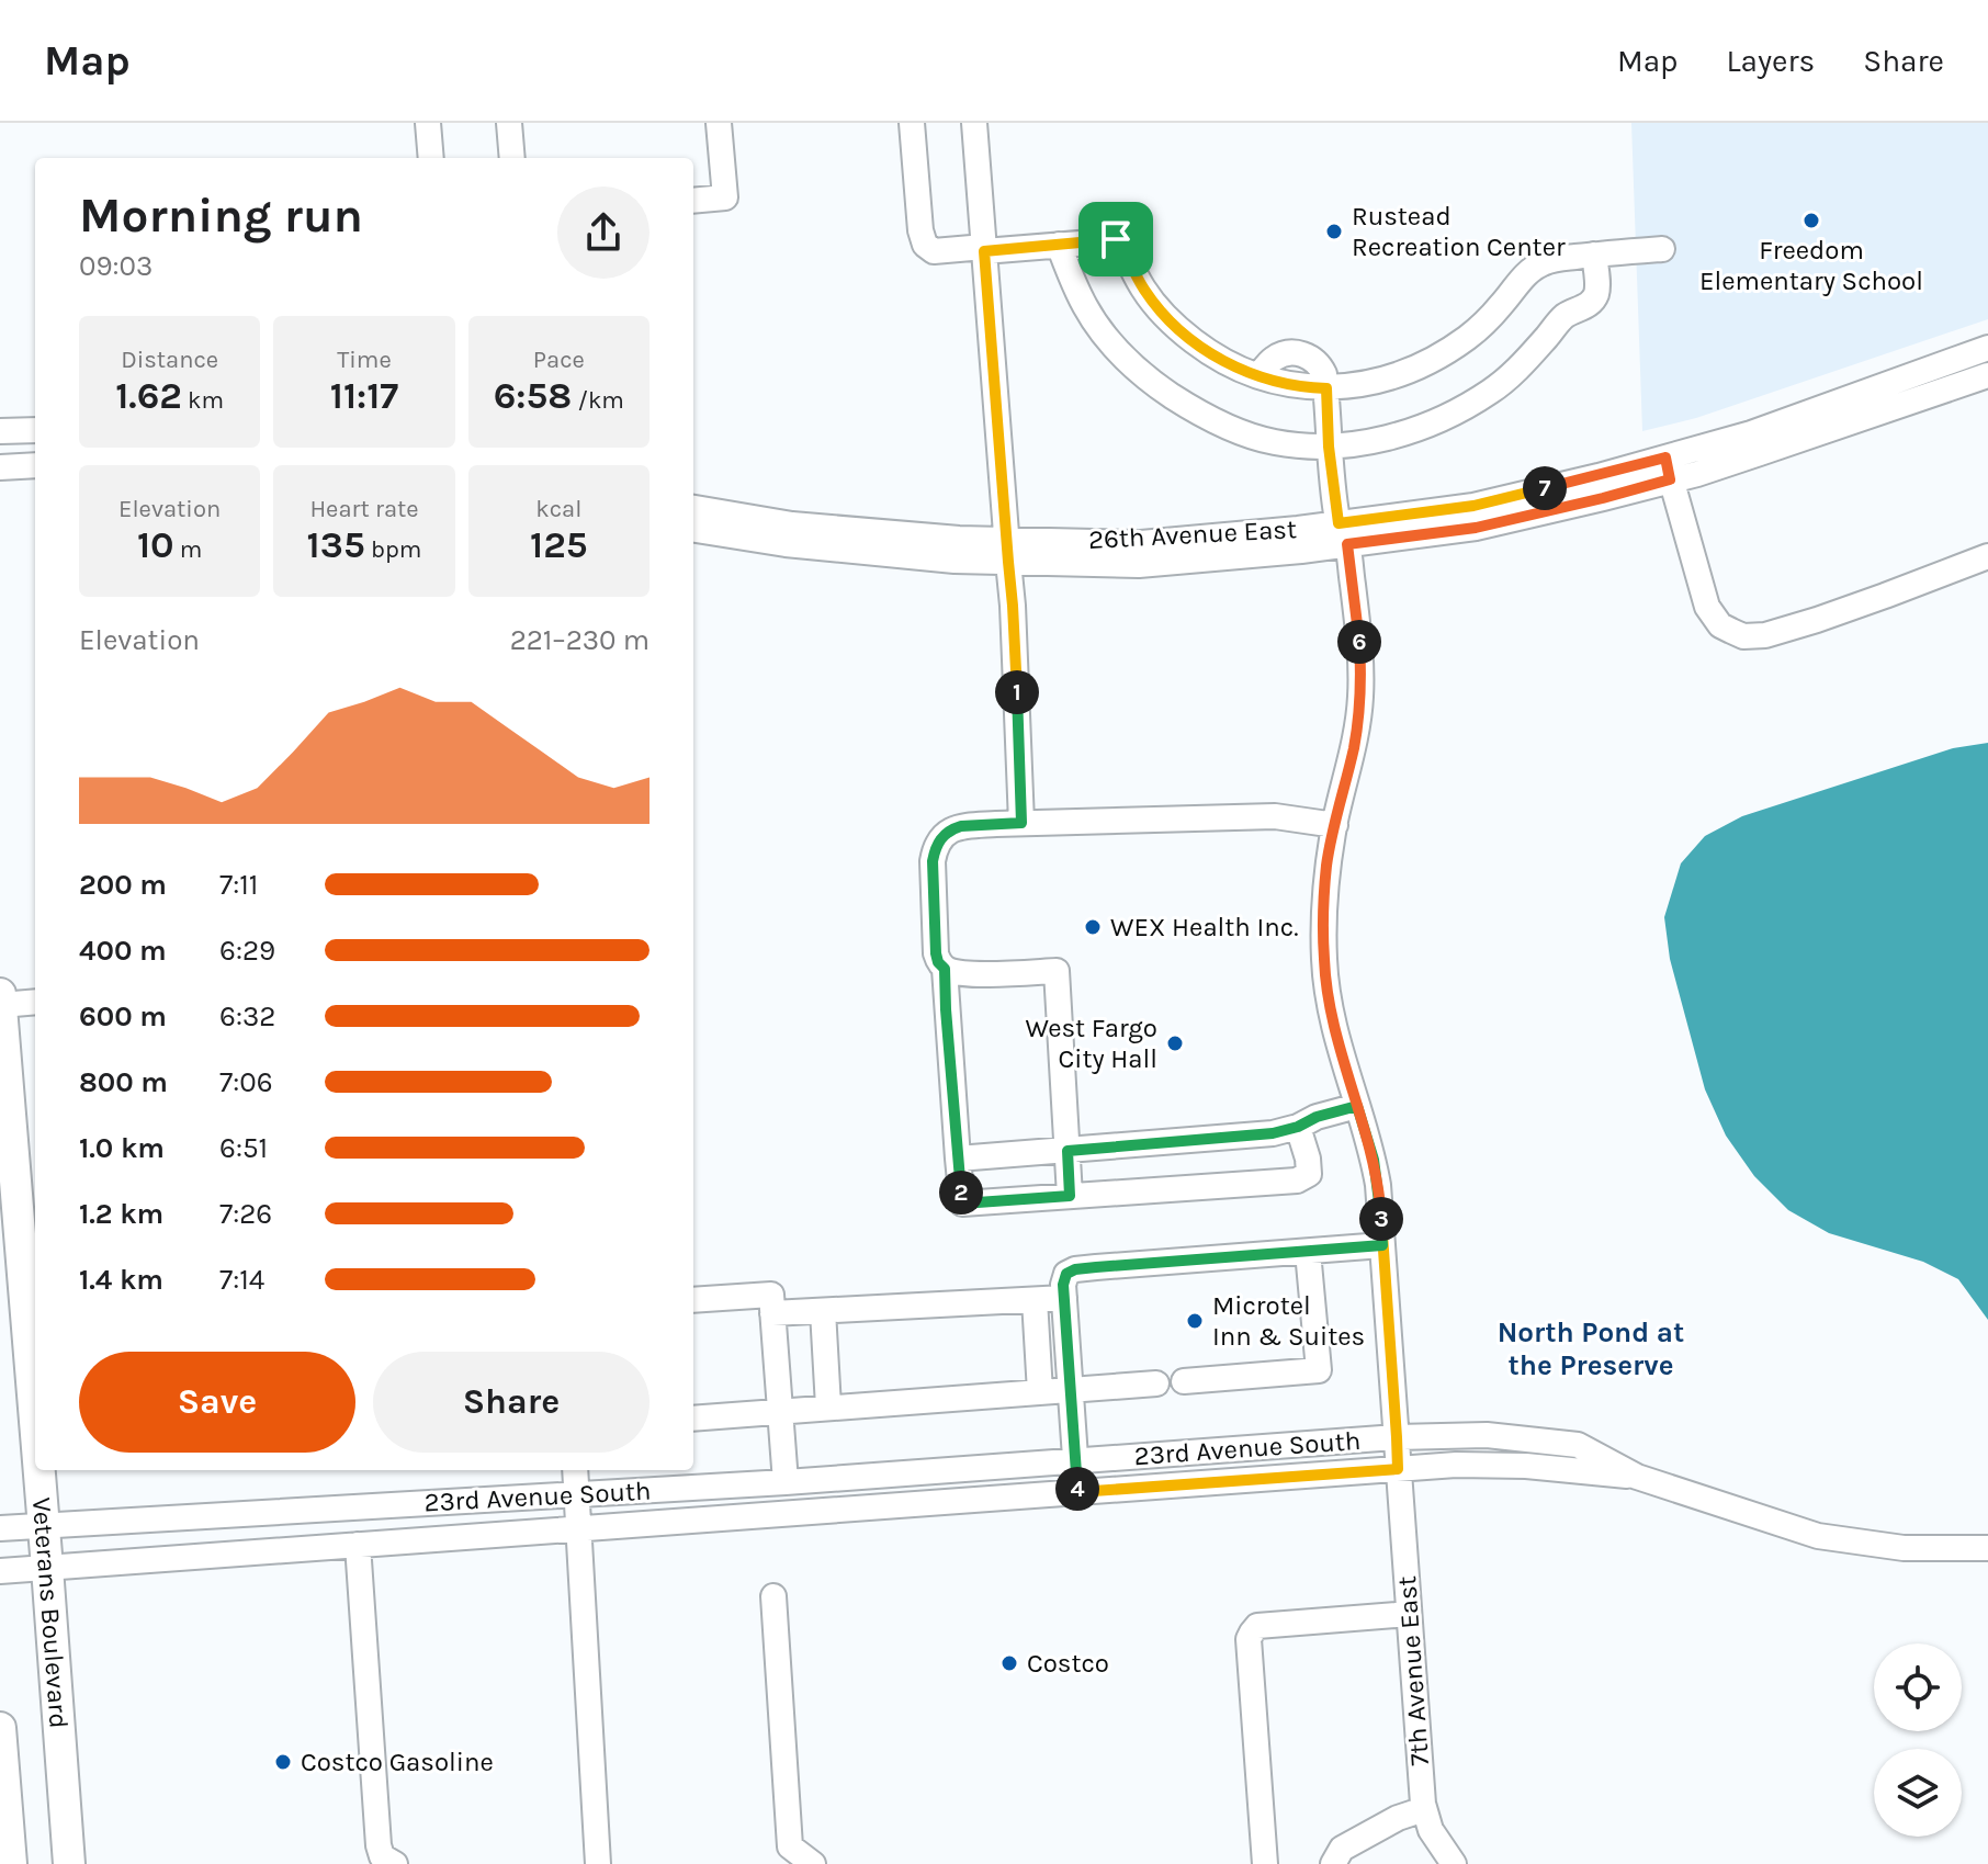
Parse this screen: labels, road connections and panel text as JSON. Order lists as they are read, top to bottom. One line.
{"streets":{"main road":["Veterans Boulevard"],"street":["26th Avenue East","23rd Avenue South","7th Avenue East"]},"crossings":[["26th Avenue East","7th Avenue East"],["23rd Avenue South","Veterans Boulevard"],["23rd Avenue South","7th Avenue East"]],"districts":["North Pond at the Preserve"],"places":["Freedom Elementary School","Rustead Recreation Center","WEX Health Inc.","West Fargo City Hall","Microtel Inn & Suites","Costco","Costco Gasoline"],"page":{"header":"Map","nav":["Map","Layers","Share"],"heading":["Morning run","09:03"],"stats":[["Distance","1.62 km"],["Time","11:17"],["Pace","6:58 /km"],["Elevation","10 m"],["Heart rate","135 bpm"],["kcal","125"]],"pins":["7","6","1","2","3","4"],"chart":["Elevation","221–230 m"],"list":[{"name":"200 m","note":"7:11"},{"name":"400 m","note":"6:29"},{"name":"600 m","note":"6:32"},{"name":"800 m","note":"7:06"},{"name":"1.0 km","note":"6:51"},{"name":"1.2 km","note":"7:26"},{"name":"1.4 km","note":"7:14"}],"buttons":["Save","Share"]}}
